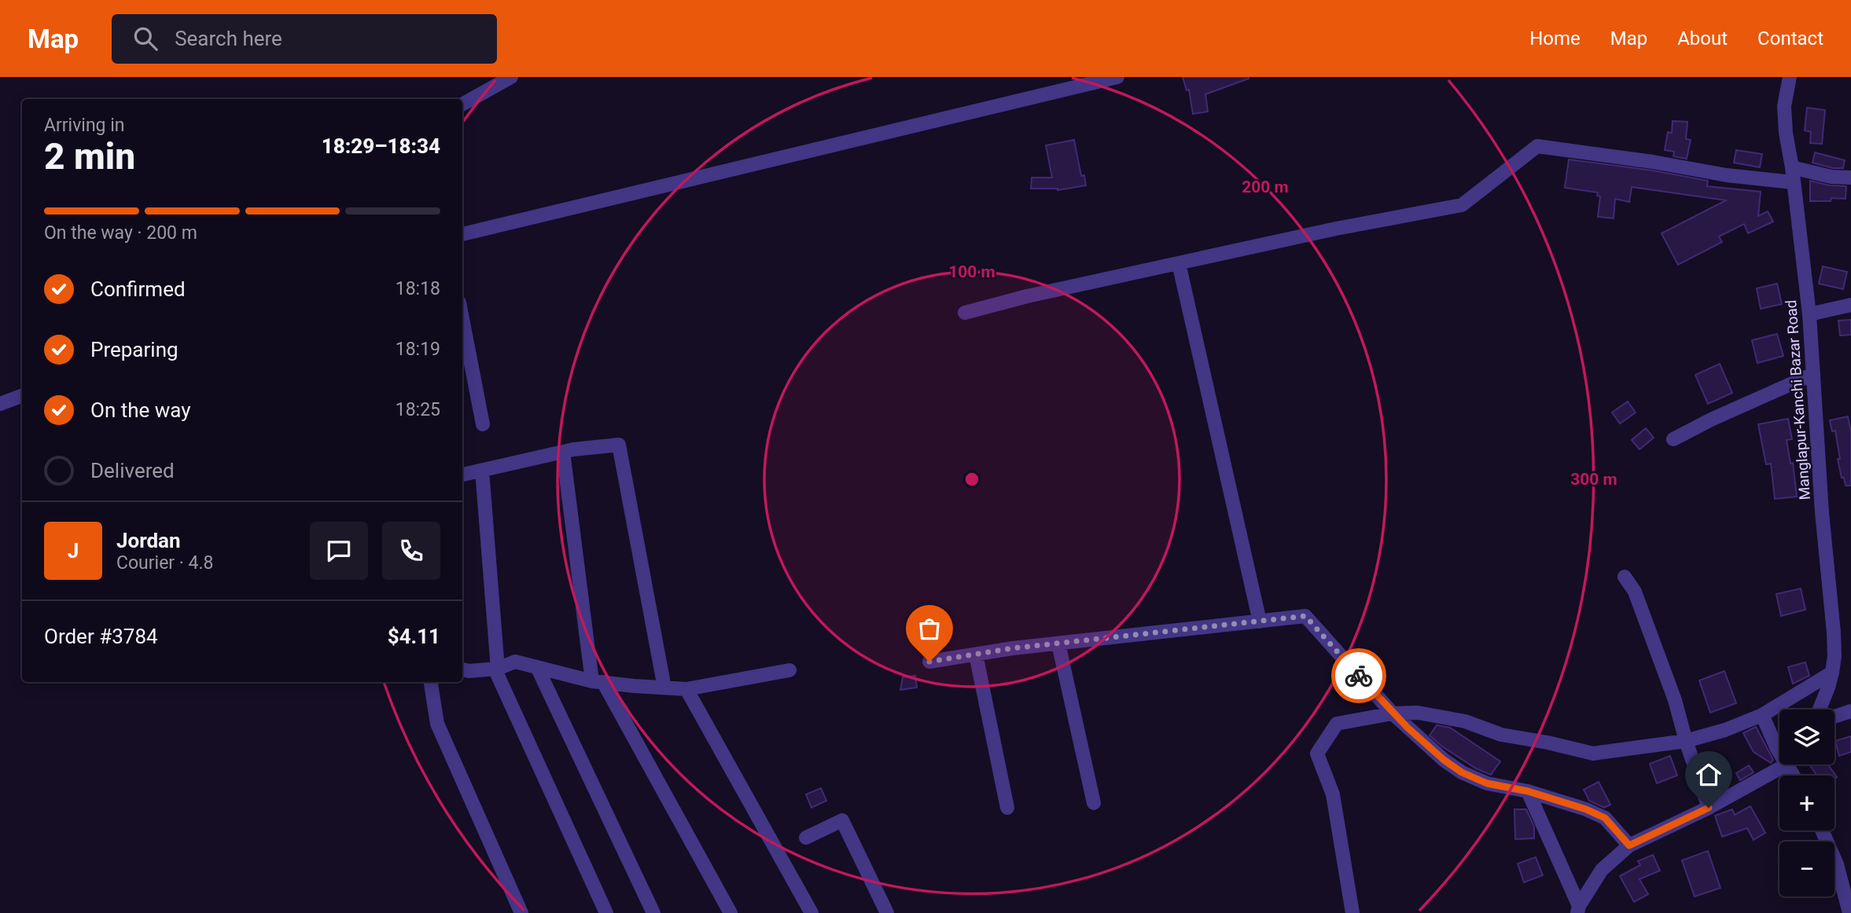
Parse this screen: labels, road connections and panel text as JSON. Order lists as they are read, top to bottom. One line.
{"streets":{"street":["Manglapur-Kanchi Bazar Road"]},"page":{"header":"Map","search":"Search here","nav":["Home","Map","About","Contact"],"heading":["2 min","Arriving in","18:29–18:34"],"panel":["Jordan","Courier · 4.8","Order #3784","$4.11"],"bar":"On the way · 200 m","list":[["Confirmed","18:18"],["Preparing","18:19"],["On the way","18:25"],"Delivered"],"round":"J","map_buttons":["+","−"]},"rings":["200 m","100 m","300 m"]}
